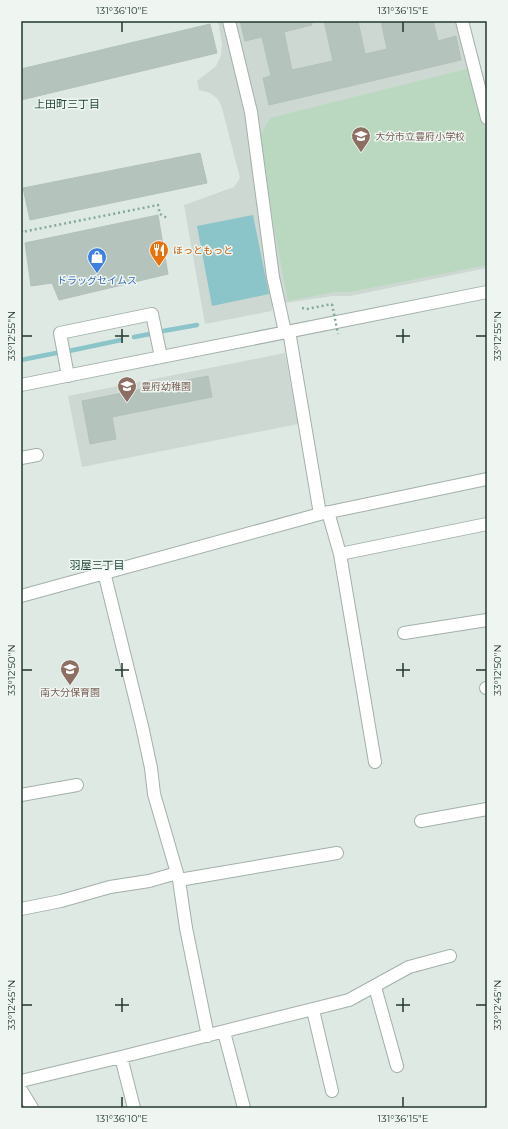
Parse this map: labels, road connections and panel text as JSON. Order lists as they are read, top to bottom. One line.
{"districts":["上田町三丁目","羽屋三丁目"],"places":{"school or university":["大分市立豊府小学校","豊府幼稚園","南大分保育園"],"restaurant":["ほっともっと"],"shop":["ドラッグセイムス"]},"coordinates":["131°36'10\"E","131°36'15\"E","33°12'55\"N","33°12'50\"N","33°12'45\"N"]}
